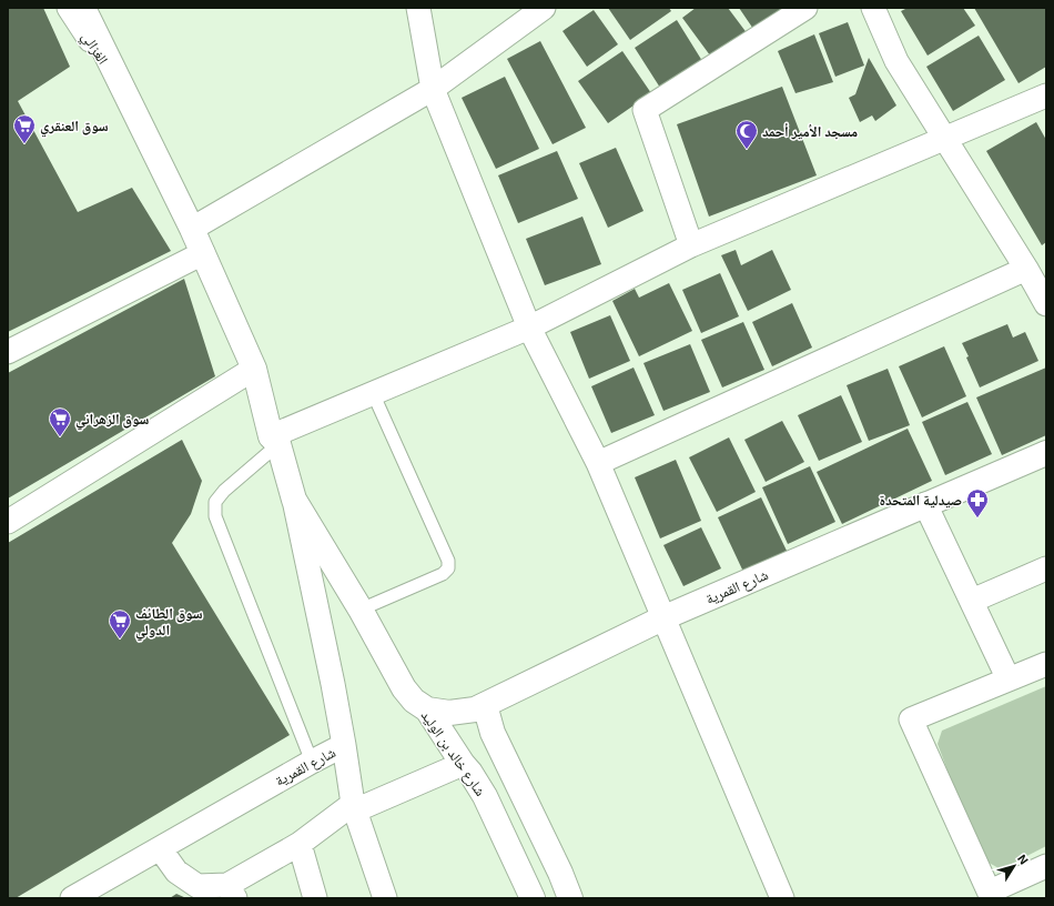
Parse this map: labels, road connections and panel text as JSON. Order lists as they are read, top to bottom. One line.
{"streets":{"street":["الغزالي","شارع القمرية","شارع خالد بن الوليد"]},"crossings":[["الغزالي","شارع خالد بن الوليد"],["شارع القمرية","شارع خالد بن الوليد"]],"places":{"supermarket":["سوق العنقري","سوق الزهراني","سوق الطائف الدولي"],"mosque":["مسجد الأمير أحمد"],"pharmacy":["صيدلية المتحدة"]},"north":"top right"}
